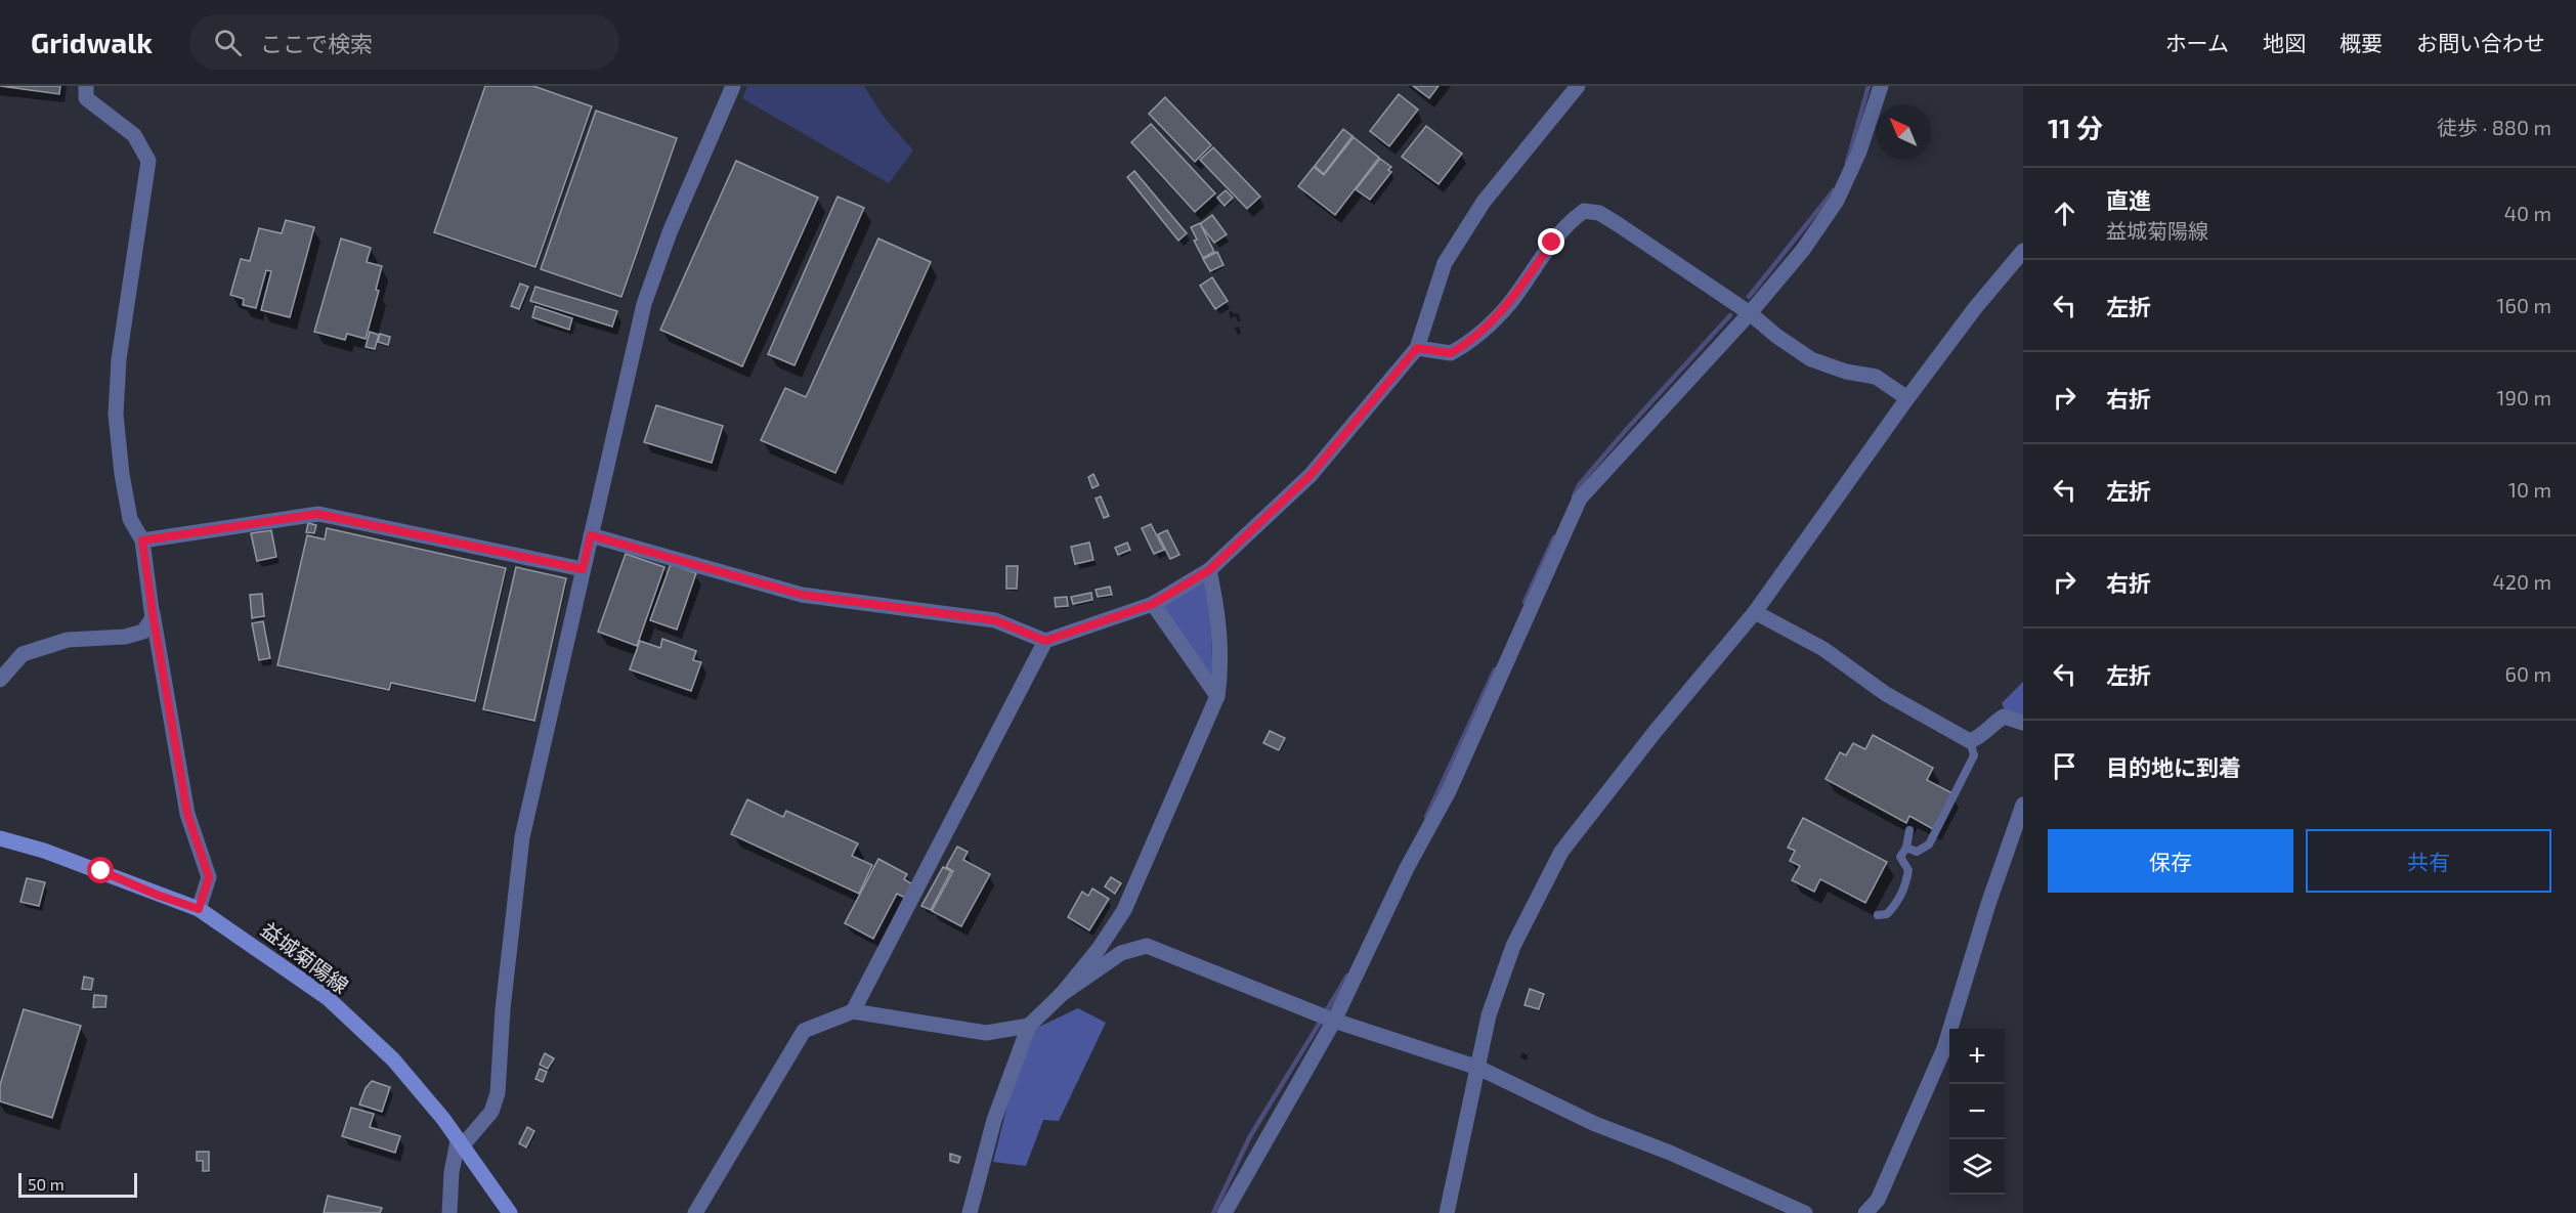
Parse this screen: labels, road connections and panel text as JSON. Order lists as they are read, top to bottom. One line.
{"streets":{"main road":["益城菊陽線"]},"scale_bar":"50 m","north":"top left","page":{"header":"Gridwalk","search":"ここで検索","nav":["ホーム","地図","概要","お問い合わせ"],"heading":["11 分","徒歩 · 880 m"],"list":[["直進","益城菊陽線","40 m"],["左折","160 m"],["右折","190 m"],["左折","10 m"],["右折","420 m"],["左折","60 m"],"目的地に到着"],"buttons":["保存","共有"],"map_buttons":["+","−"],"scale":"50 m"}}
